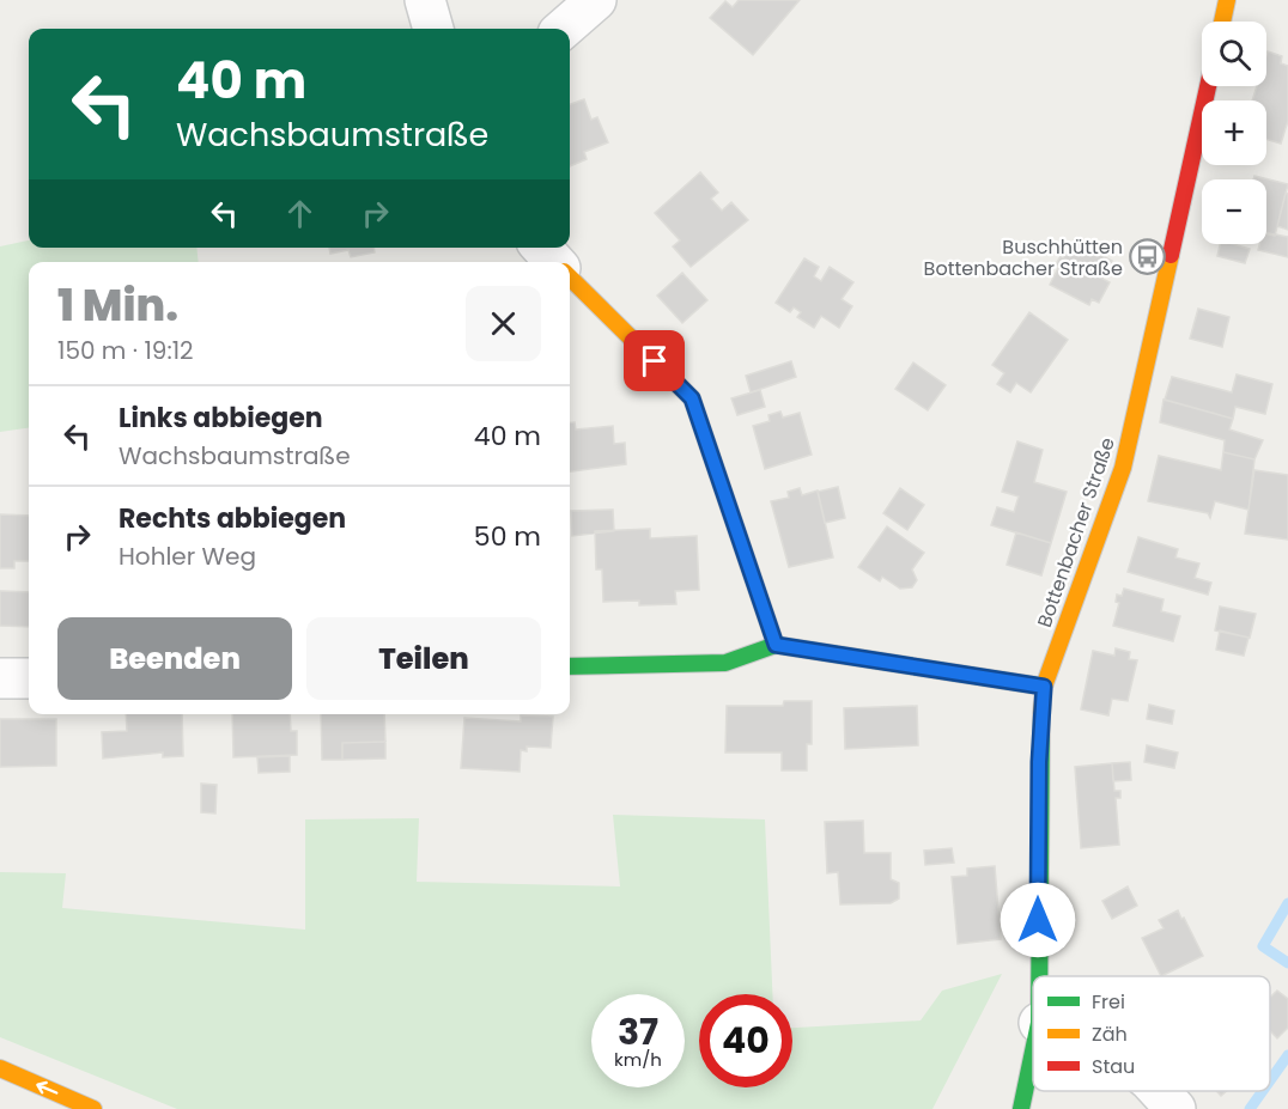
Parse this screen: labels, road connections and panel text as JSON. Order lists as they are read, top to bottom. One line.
{"streets":{"main road":["Bottenbacher Straße"]},"places":{"bus stop":["Buschhütten Bottenbacher Straße"]},"legend":["Frei","Zäh","Stau"],"page":{"map_buttons":["+","−"],"turn":["40 m","Wachsbaumstraße"],"heading":["1 Min.","150 m · 19:12"],"list":[{"name":"Links abbiegen","note":"Wachsbaumstraße","value":"40 m"},{"name":"Rechts abbiegen","note":"Hohler Weg","value":"50 m"}],"buttons":["Beenden","Teilen"],"speed":"37 km/h","limit":"40"}}
